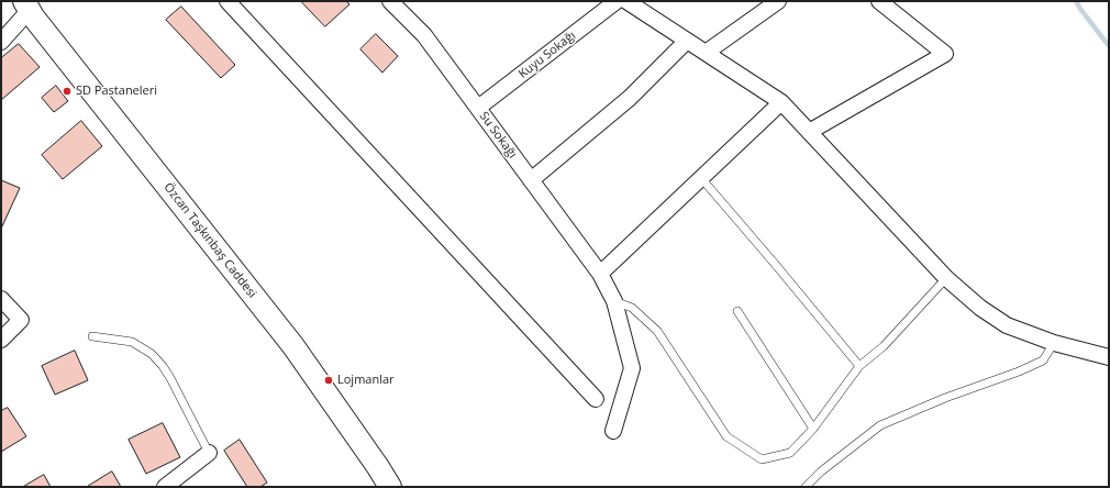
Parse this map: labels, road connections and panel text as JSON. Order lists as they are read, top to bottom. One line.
{"streets":{"street":["Kuyu Sokağı","Su Sokağı","Özcan Taşkınbaş Caddesi"]},"crossings":[["Kuyu Sokağı","Su Sokağı"]],"places":["SD Pastaneleri","Lojmanlar"]}
